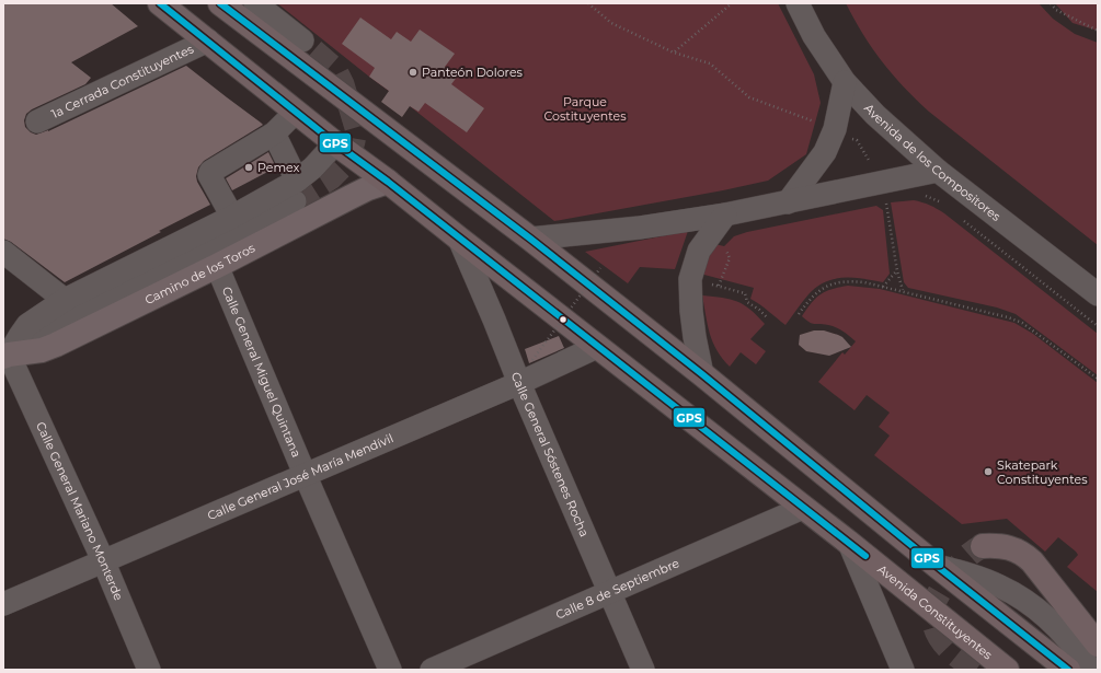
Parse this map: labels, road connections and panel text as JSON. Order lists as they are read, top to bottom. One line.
{"streets":{"highway":["Avenida Constituyentes"],"main road":["Camino de los Toros"],"street":["1a Cerrada Constituyentes","Avenida de los Compositores","Calle General Miguel Quintana","Calle General Sóstenes Rocha","Calle General José María Mendívil","Calle General Mariano Monterde","Calle 8 de Septiembre"]},"crossings":[["1a Cerrada Constituyentes","Avenida Constituyentes"],["Camino de los Toros","Calle General Miguel Quintana"],["Camino de los Toros","Calle General Mariano Monterde"],["Camino de los Toros","Avenida Constituyentes"],["Calle General Miguel Quintana","Calle General José María Mendívil"],["Calle General Sóstenes Rocha","Calle General José María Mendívil"],["Calle General Sóstenes Rocha","Calle 8 de Septiembre"],["Calle General Sóstenes Rocha","Avenida Constituyentes"],["Calle General José María Mendívil","Calle General Mariano Monterde"],["Calle General José María Mendívil","Avenida Constituyentes"],["Calle 8 de Septiembre","Avenida Constituyentes"]],"parks":["Parque Costituyentes"],"places":["Panteón Dolores","Pemex","Skatepark Constituyentes"],"lines":["transit line GPS"]}
